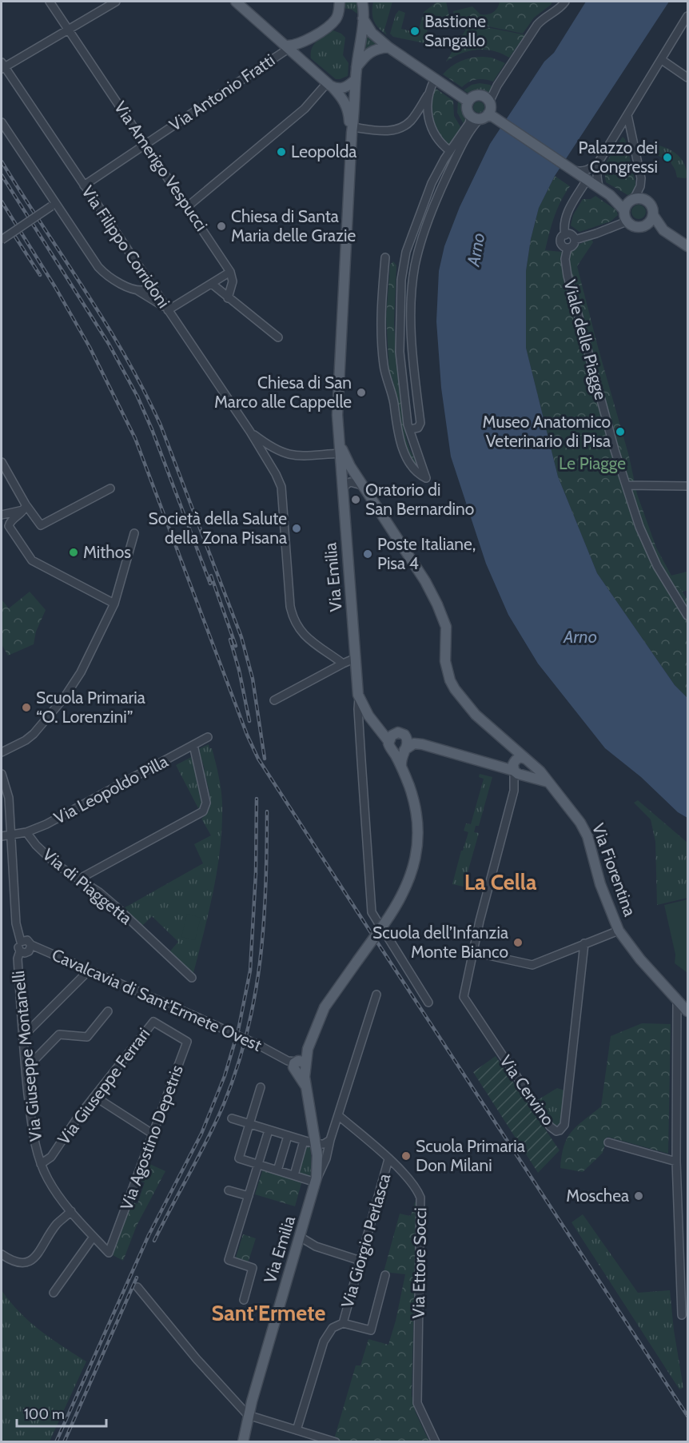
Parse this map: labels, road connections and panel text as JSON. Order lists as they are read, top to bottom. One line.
{"streets":{"main road":["Via Emilia","Via Fiorentina"],"street":["Via Antonio Fratti","Via Amerigo Vespucci","Via Filippo Corridoni","Viale delle Piagge","Via Leopoldo Pilla","Via di Piaggetta","Cavalcavia di Sant'Ermete Ovest","Via Giuseppe Montanelli","Via Giuseppe Ferrari","Via Cervino","Via Agostino Depetris","Via Giorgio Perlasca","Via Ettore Socci"]},"crossings":[["Via Antonio Fratti","Via Amerigo Vespucci"],["Via Antonio Fratti","Via Filippo Corridoni"],["Via Emilia","Via Fiorentina"],["Via Emilia","Cavalcavia di Sant'Ermete Ovest"],["Via Emilia","Via Ettore Socci"],["Via Leopoldo Pilla","Via di Piaggetta"],["Cavalcavia di Sant'Ermete Ovest","Via Giuseppe Montanelli"],["Via Giuseppe Montanelli","Via Giuseppe Ferrari"],["Via Giuseppe Montanelli","Via Agostino Depetris"],["Via Giuseppe Ferrari","Via Agostino Depetris"],["Via Giorgio Perlasca","Via Ettore Socci"]],"districts":["La Cella","Sant'Ermete"],"water":["Arno"],"parks":["Le Piagge"],"places":["Bastione Sangallo","Leopolda","Palazzo dei Congressi","Chiesa di Santa Maria delle Grazie","Chiesa di San Marco alle Cappelle","Museo Anatomico Veterinario di Pisa","Oratorio di San Bernardino","Società della Salute della Zona Pisana","Mithos","Poste Italiane, Pisa 4","Scuola Primaria “O. Lorenzini”","Scuola dell’Infanzia Monte Bianco","Scuola Primaria Don Milani","Moschea"],"scale_bar":"100 m"}
